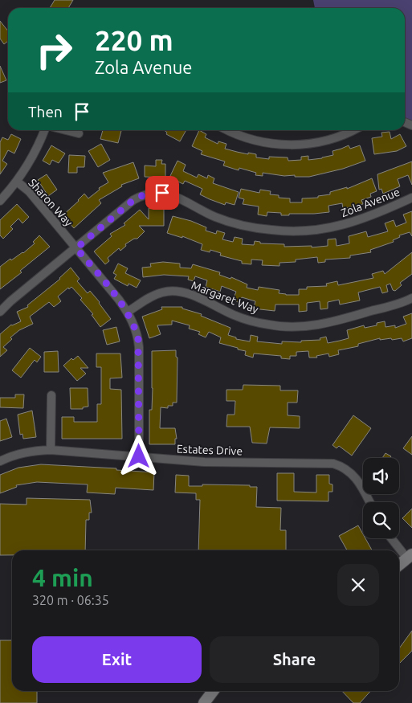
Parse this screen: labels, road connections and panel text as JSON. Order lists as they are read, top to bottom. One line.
{"streets":{"street":["Sharon Way","Zola Avenue","Margaret Way","Estates Drive"]},"crossings":[["Sharon Way","Zola Avenue"],["Sharon Way","Margaret Way"],["Sharon Way","Estates Drive"]],"page":{"turn":["220 m","Zola Avenue"],"then":"Then","heading":["4 min","320 m · 06:35"],"buttons":["Exit","Share"]}}
